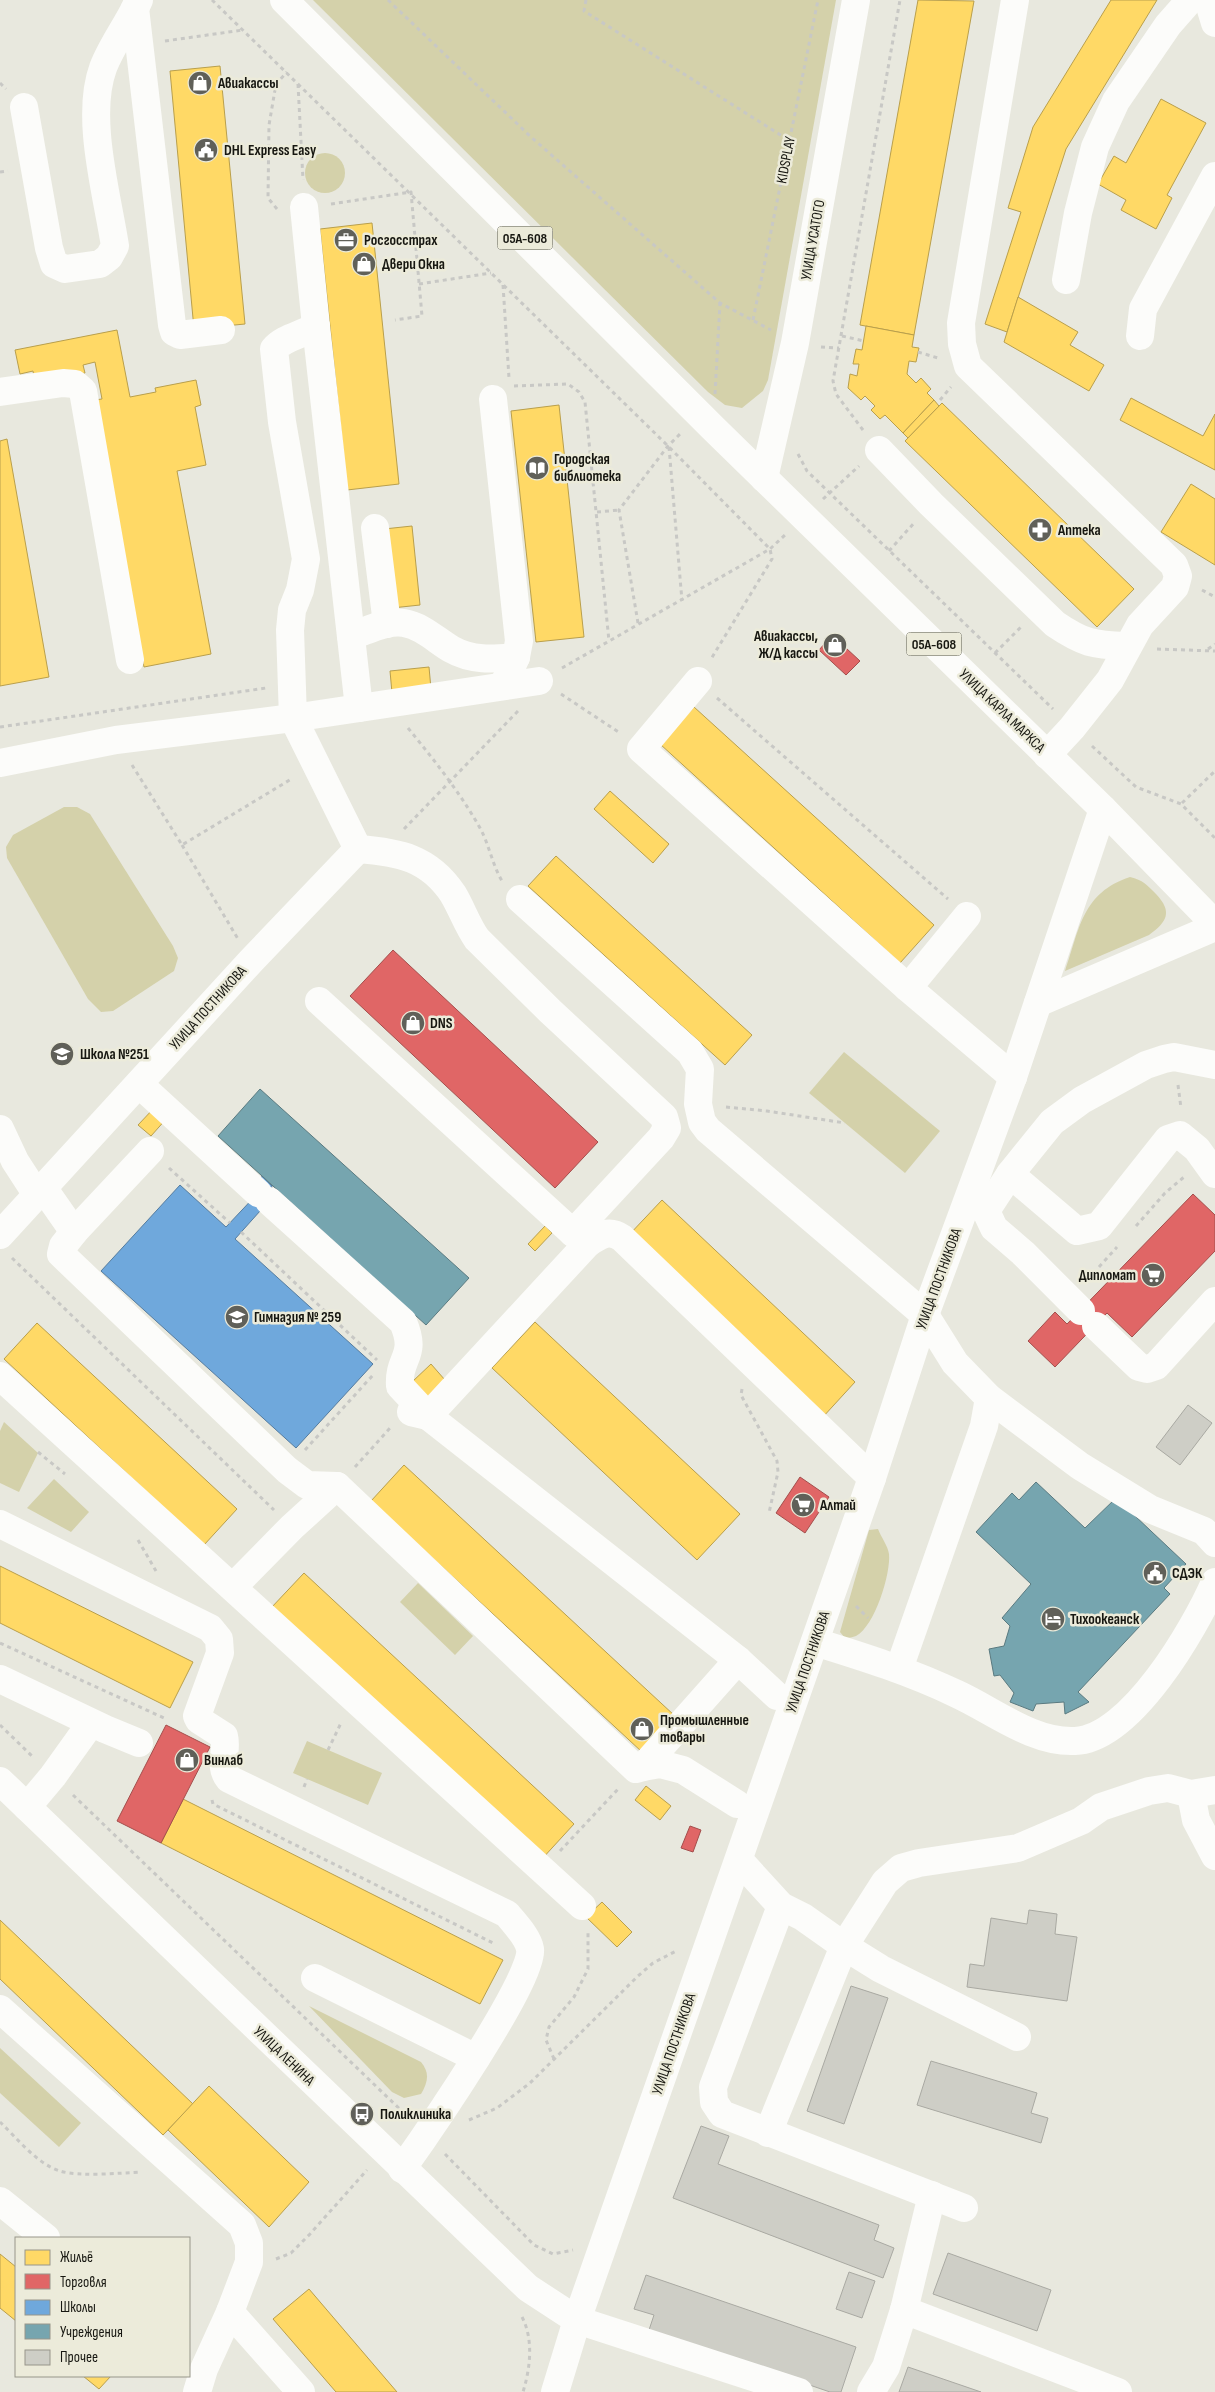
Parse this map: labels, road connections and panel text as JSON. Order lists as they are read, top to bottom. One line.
{"streets":{"main road":["05А-608","УЛИЦА УСАТОГО","УЛИЦА КАРЛА МАРКСА","УЛИЦА ПОСТНИКОВА","УЛИЦА ЛЕНИНА"],"path":["KIDSPLAY"]},"crossings":[["05А-608","УЛИЦА УСАТОГО"],["05А-608","УЛИЦА КАРЛА МАРКСА"],["УЛИЦА УСАТОГО","УЛИЦА КАРЛА МАРКСА"],["УЛИЦА КАРЛА МАРКСА","УЛИЦА ПОСТНИКОВА"],["УЛИЦА ПОСТНИКОВА","УЛИЦА ЛЕНИНА"]],"places":{"shop":["Авиакассы","Двери Окна","Авиакассы, Ж/Д кассы","DNS","Промышленные товары","Винлаб"],"public building":["DHL Express Easy","СДЭК"],"office":["Росгосстрах"],"library":["Городская библиотека"],"pharmacy":["Аптека"],"school or university":["Школа №251","Гимназия № 259"],"supermarket":["Дипломат","Алтай"],"hotel":["Тихоокеанск"],"bus stop":["Поликлиника"]},"legend":["Жильё","Торговля","Школы","Учреждения","Прочее"]}
